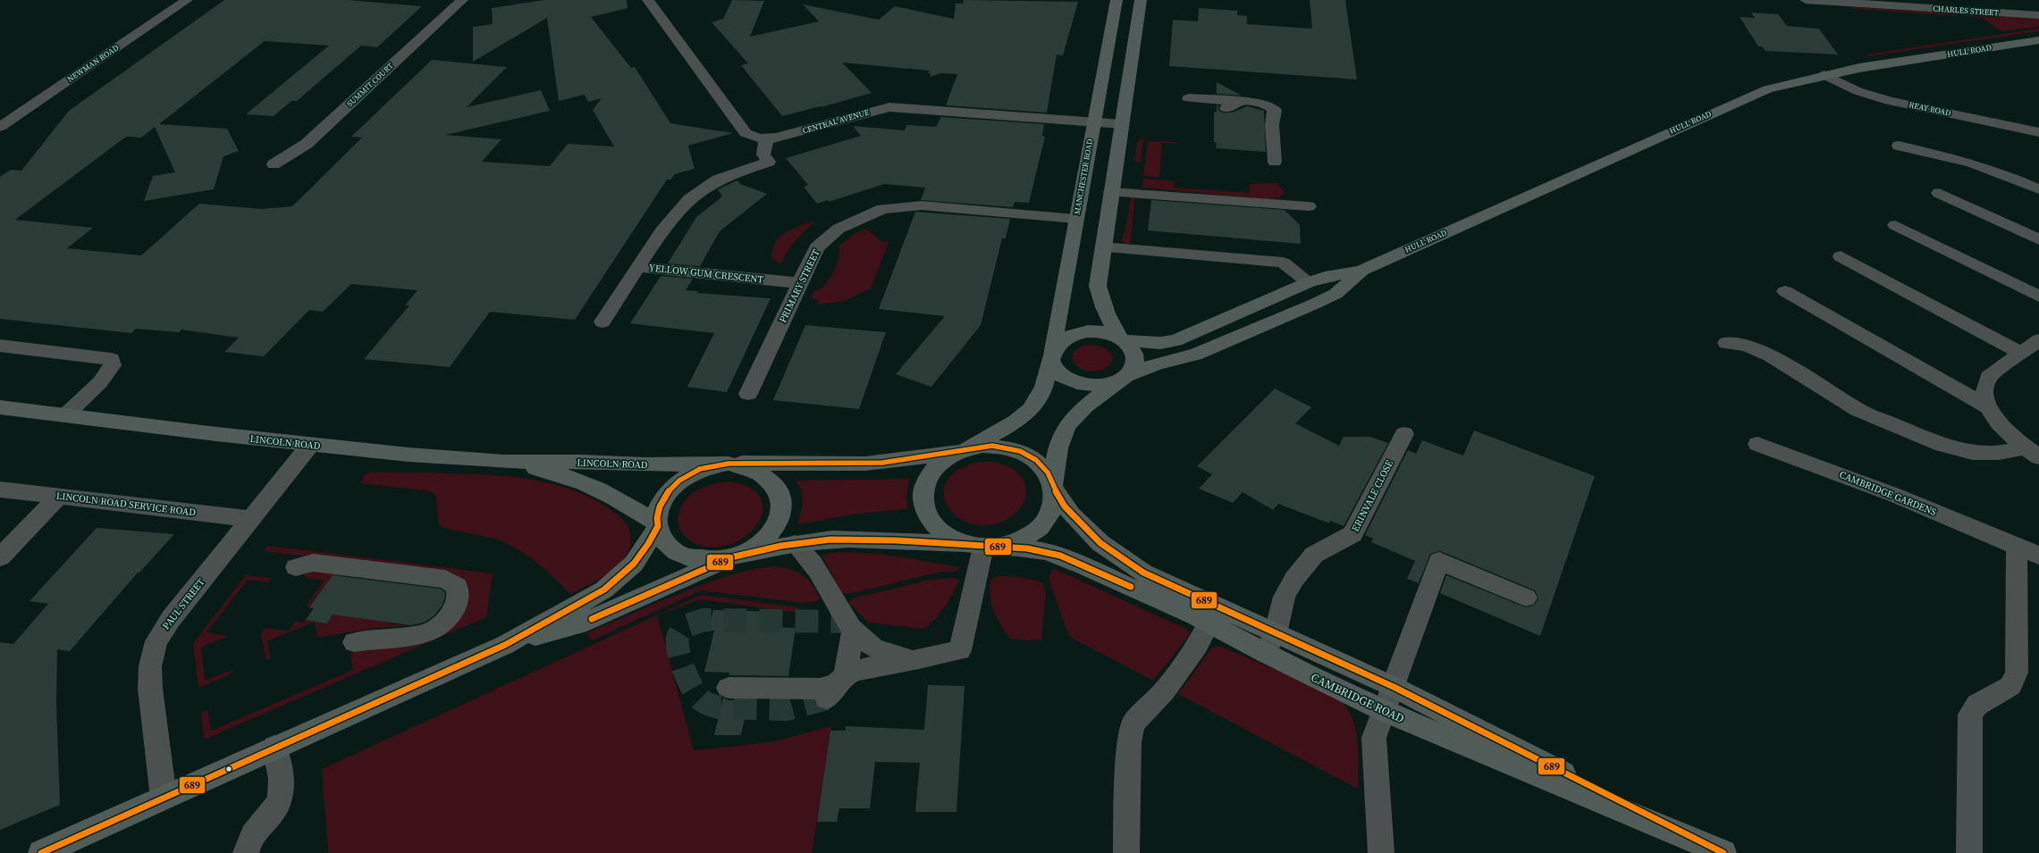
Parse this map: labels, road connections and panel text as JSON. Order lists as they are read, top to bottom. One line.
{"streets":{"main road":["HULL ROAD","MANCHESTER ROAD","LINCOLN ROAD","CAMBRIDGE ROAD"],"street":["CHARLES STREET","NEWMAN ROAD","SUMMIT COURT","REAY ROAD","CENTRAL AVENUE","YELLOW GUM CRESCENT","PRIMARY STREET","CAMBRIDGE GARDENS","ERINVALE CLOSE","LINCOLN ROAD SERVICE ROAD","PAUL STREET"]},"crossings":[["HULL ROAD","REAY ROAD"],["HULL ROAD","MANCHESTER ROAD"],["HULL ROAD","LINCOLN ROAD"],["HULL ROAD","CAMBRIDGE ROAD"],["CENTRAL AVENUE","MANCHESTER ROAD"],["CENTRAL AVENUE","YELLOW GUM CRESCENT"],["MANCHESTER ROAD","PRIMARY STREET"],["YELLOW GUM CRESCENT","PRIMARY STREET"],["LINCOLN ROAD","PAUL STREET"],["ERINVALE CLOSE","CAMBRIDGE ROAD"],["LINCOLN ROAD SERVICE ROAD","PAUL STREET"]],"lines":["transit line 689"]}
